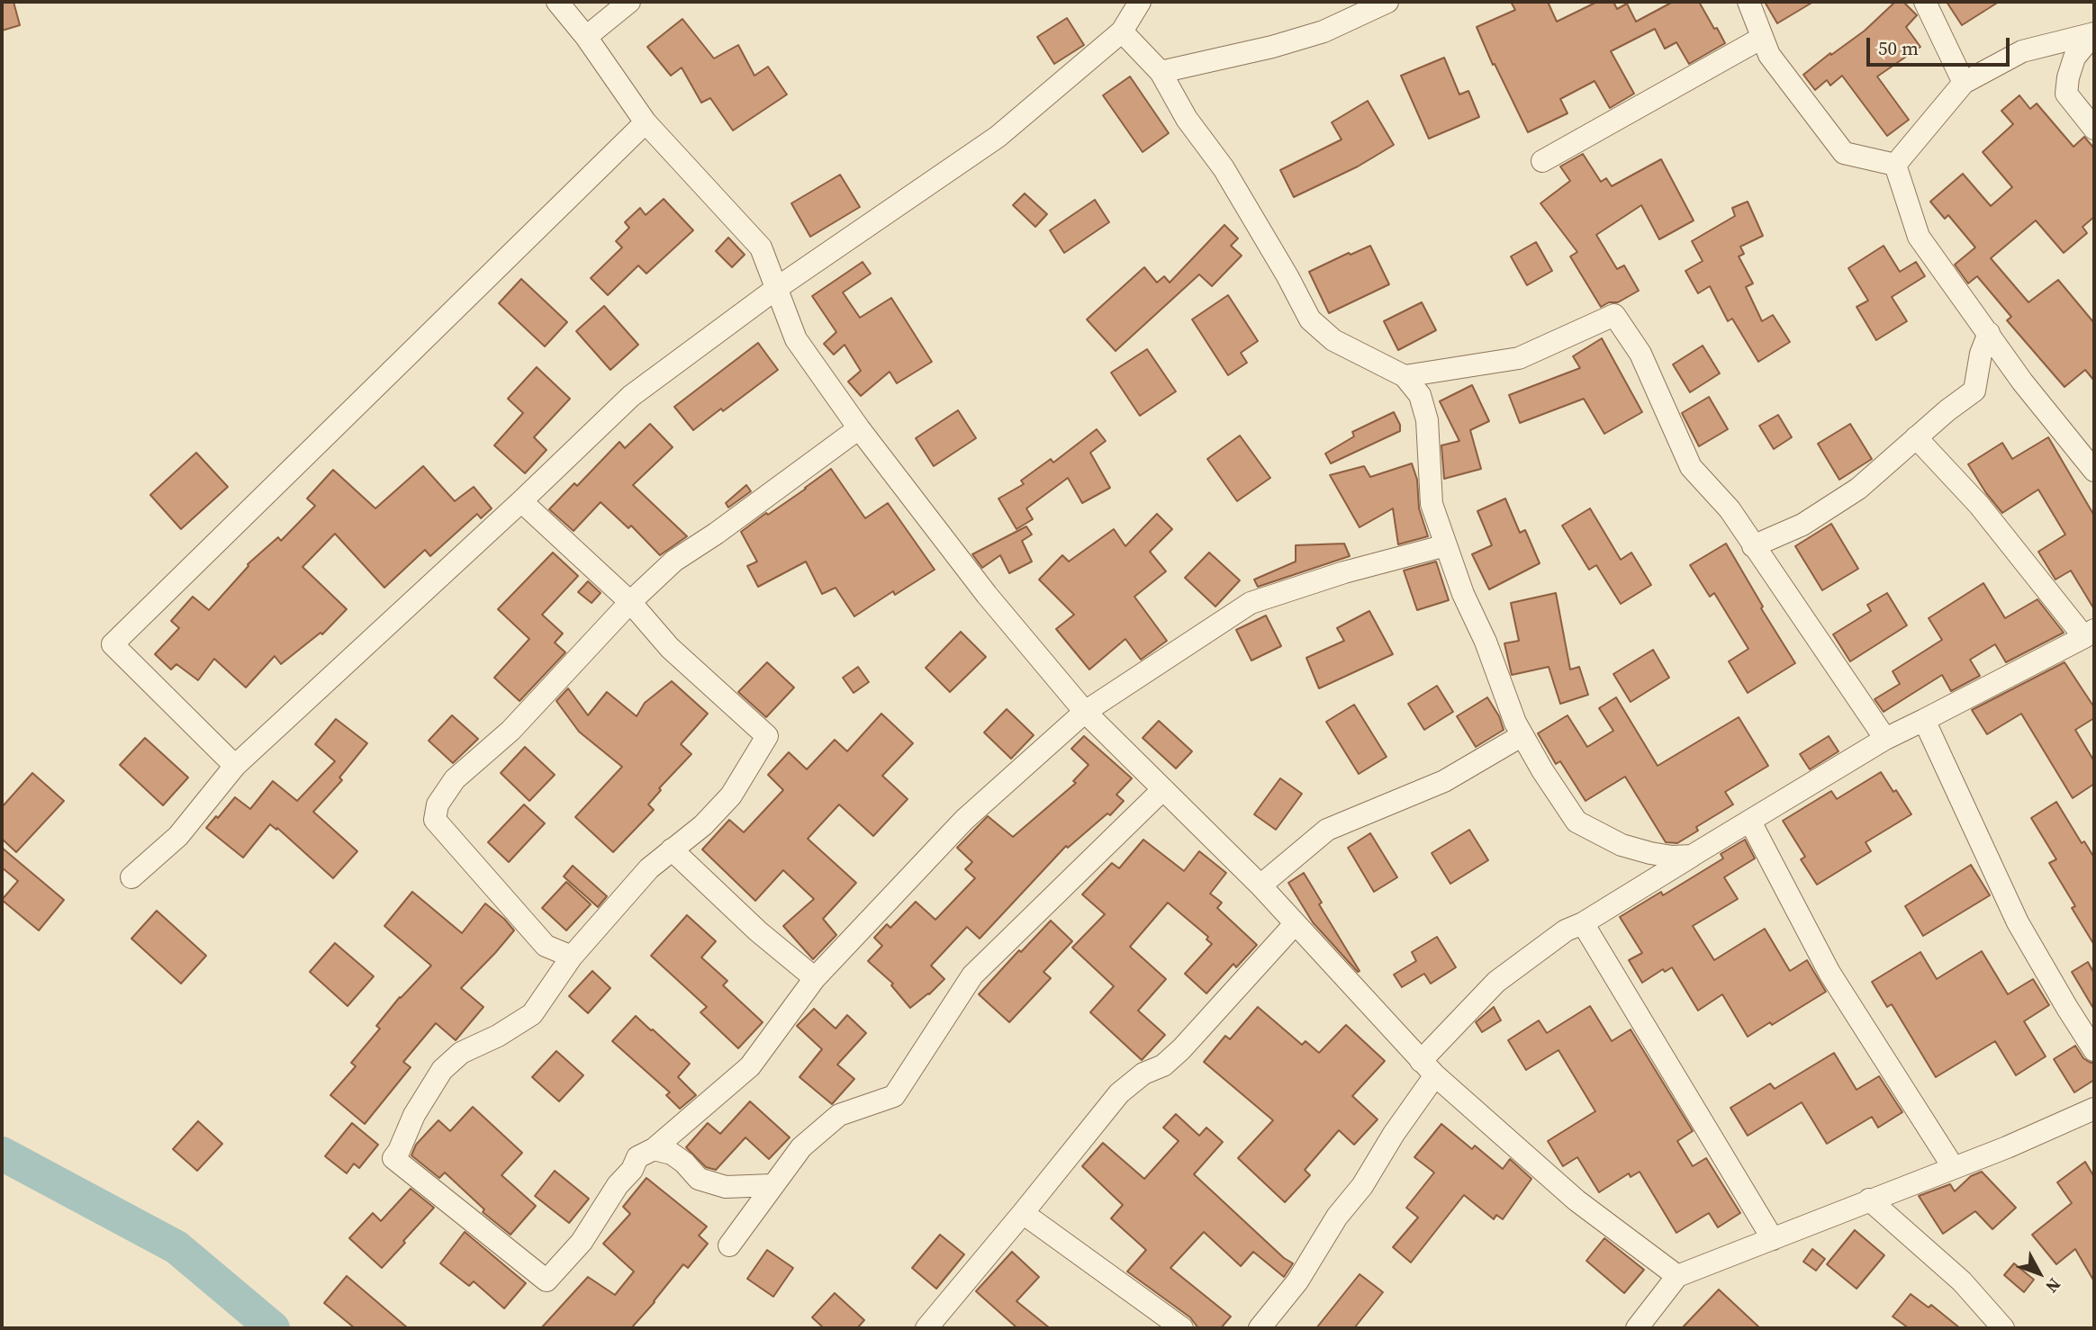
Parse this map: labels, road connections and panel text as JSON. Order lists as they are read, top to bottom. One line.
{"scale_bar":"50 m","north":"bottom right"}
